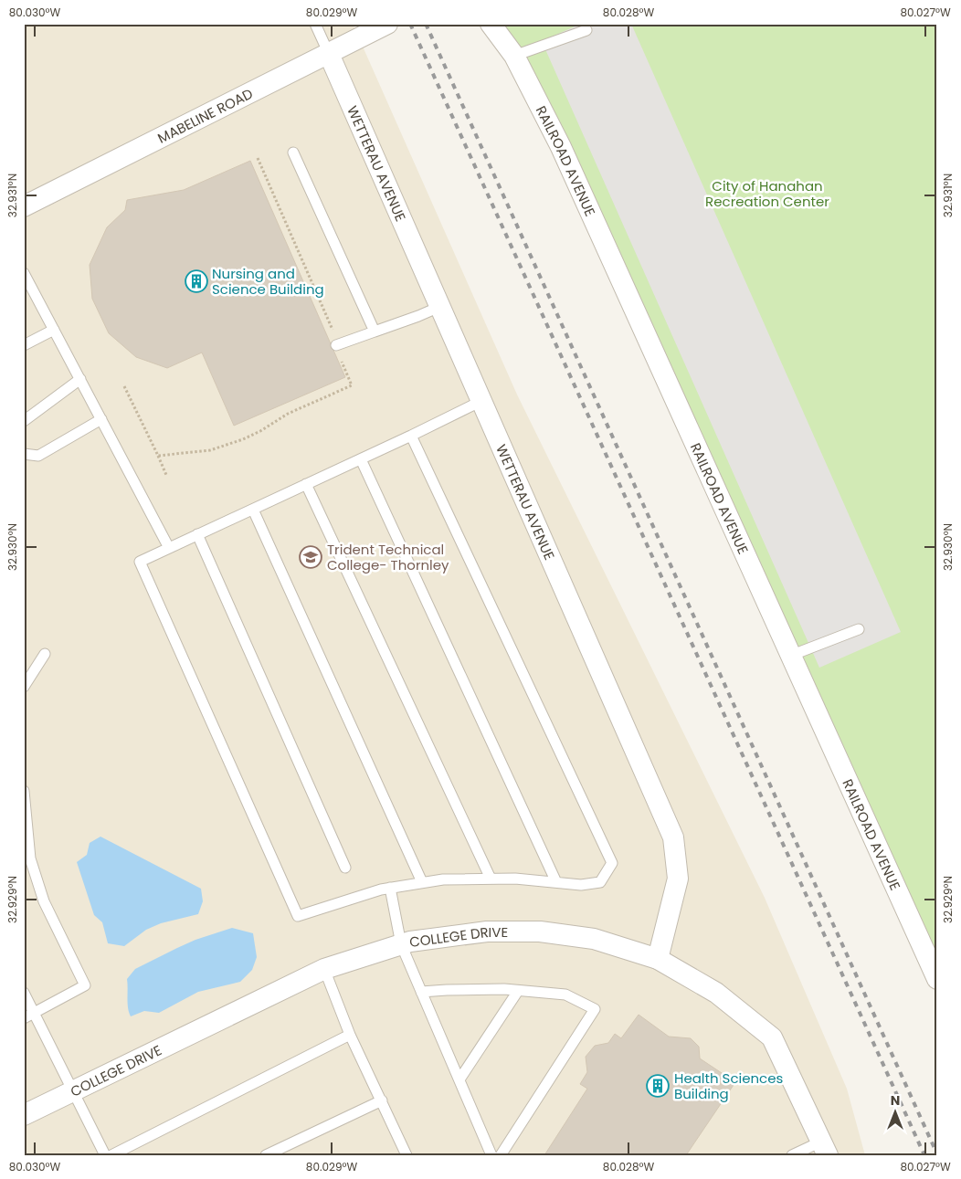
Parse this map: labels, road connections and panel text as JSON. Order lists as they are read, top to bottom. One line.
{"streets":{"street":["MABELINE ROAD","RAILROAD AVENUE","WETTERAU AVENUE","COLLEGE DRIVE"]},"crossings":[["MABELINE ROAD","WETTERAU AVENUE"],["WETTERAU AVENUE","COLLEGE DRIVE"]],"parks":["City of Hanahan Recreation Center"],"places":{"building":["Nursing and Science Building","Health Sciences Building"],"school or university":["Trident Technical College- Thornley"]},"north":"top","coordinates":["80.030°W","80.029°W","80.028°W","80.027°W","32.931°N","32.930°N","32.929°N"]}
